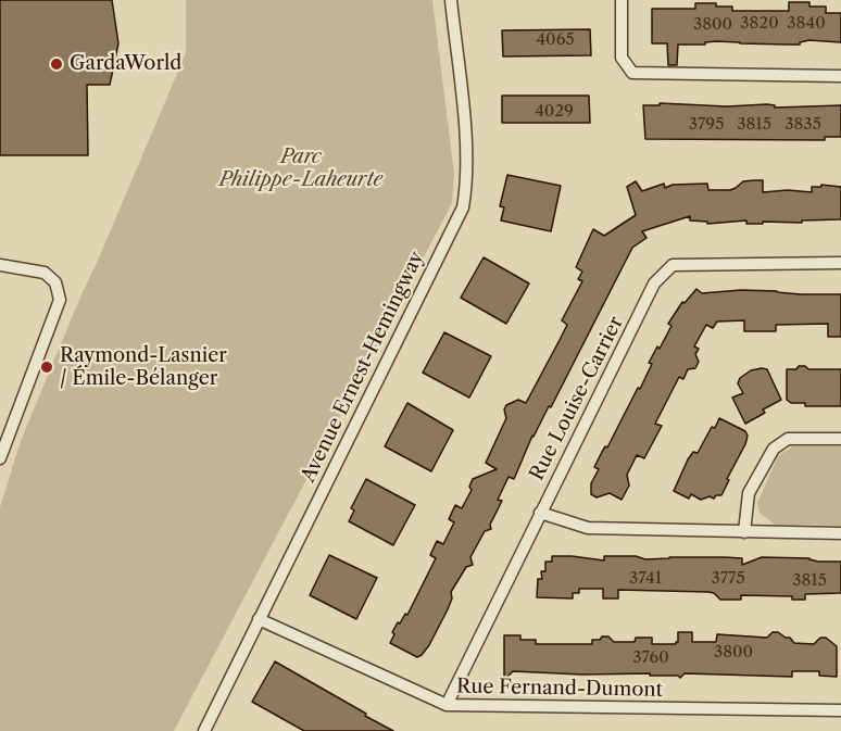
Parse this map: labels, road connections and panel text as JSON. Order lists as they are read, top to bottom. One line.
{"streets":{"street":["Avenue Ernest-Hemingway","Rue Louise-Carrier","Rue Fernand-Dumont"]},"crossings":[["Avenue Ernest-Hemingway","Rue Fernand-Dumont"],["Rue Louise-Carrier","Rue Fernand-Dumont"]],"parks":["Parc Philippe-Laheurte"],"places":["GardaWorld","Raymond-Lasnier / Émile-Bélanger"],"house_numbers":["3820","3840","3800","4065","4029","3795","3815","3835","3741","3775","3815","3800","3760"]}
